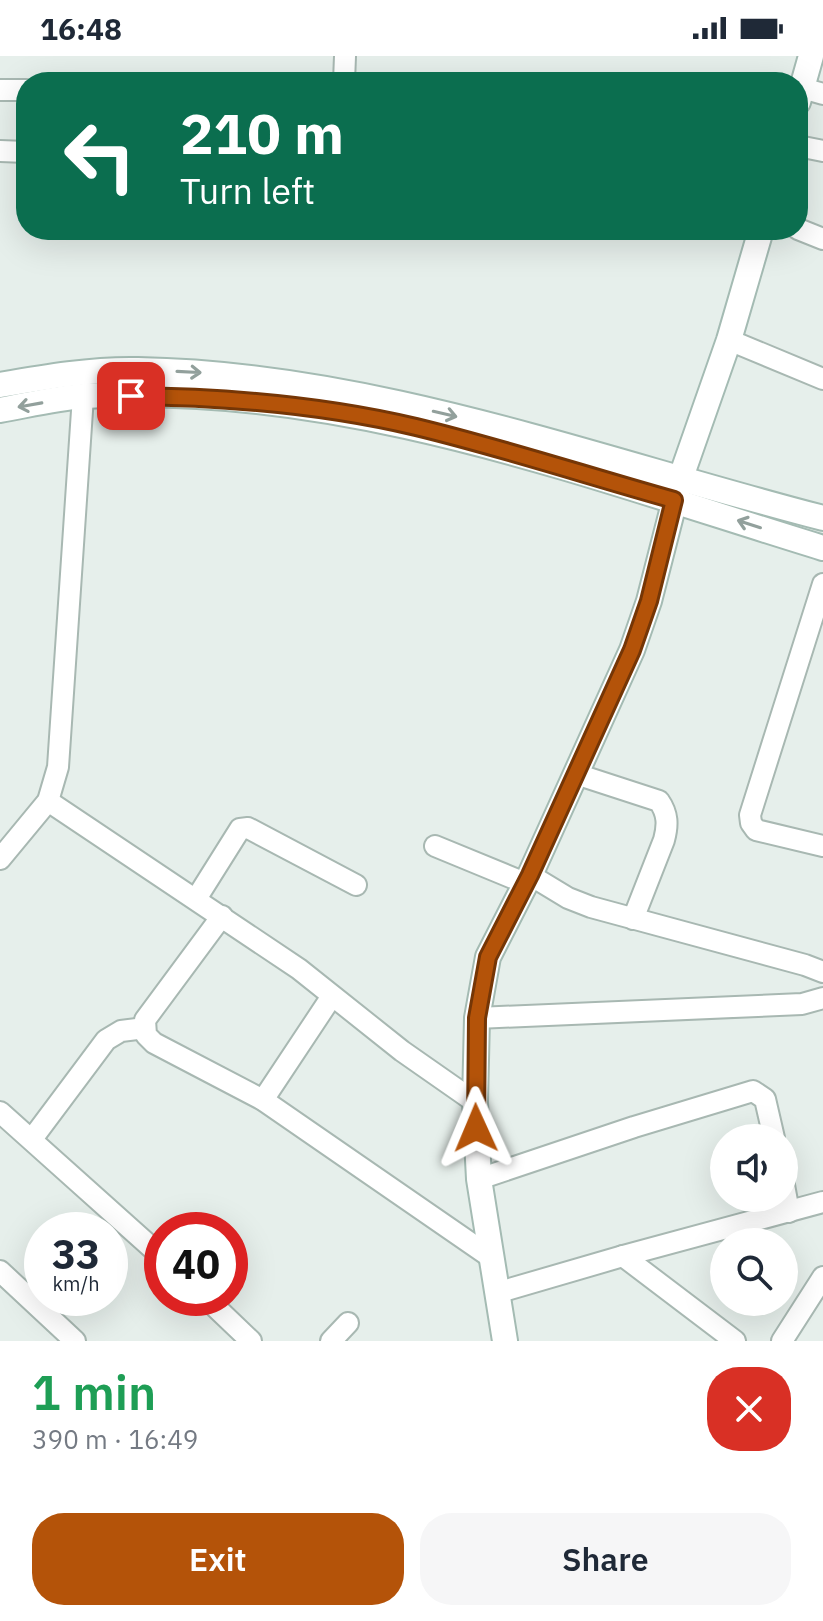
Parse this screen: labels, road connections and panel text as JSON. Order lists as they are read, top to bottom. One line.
{"page":{"status":"16:48","turn":["210 m","Turn left"],"speed":"33 km/h","limit":"40","heading":["1 min","390 m · 16:49"],"buttons":["Exit","Share"]}}
